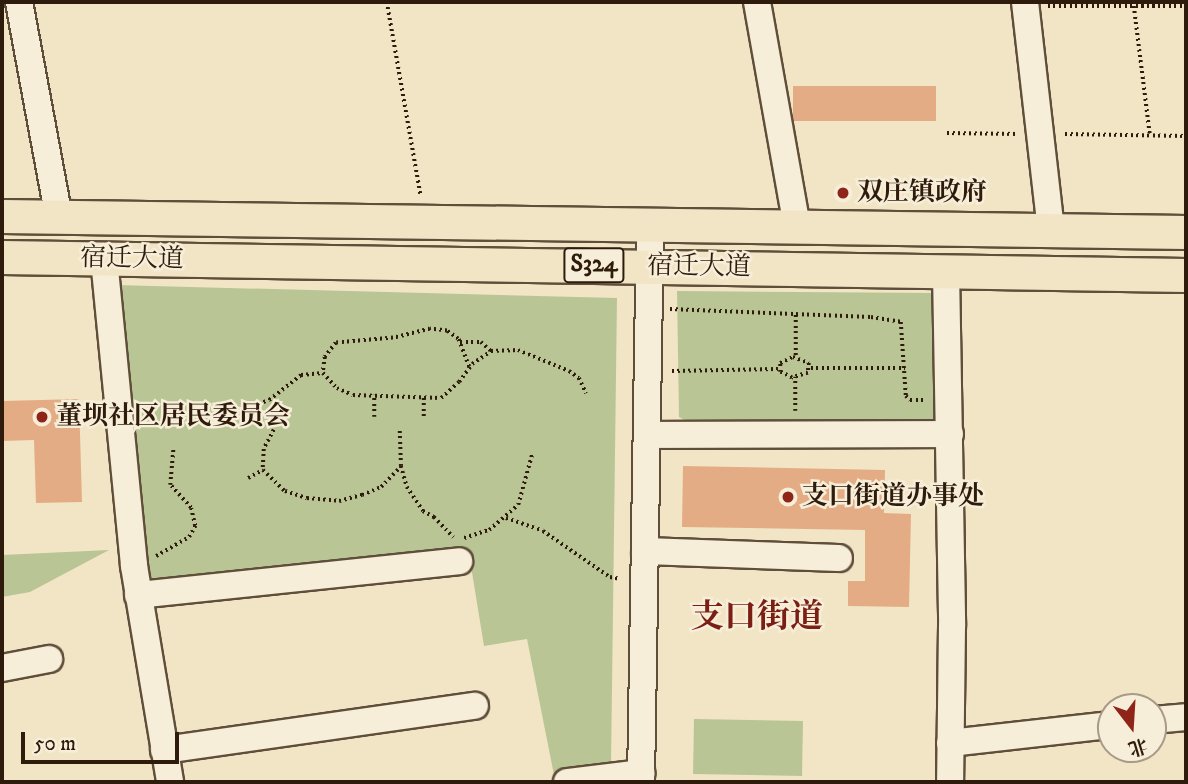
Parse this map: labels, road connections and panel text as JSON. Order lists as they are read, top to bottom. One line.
{"streets":{"main road":["宿迁大道","S324"]},"districts":["支口街道"],"places":["双庄镇政府","董坝社区居民委员会","支口街道办事处"],"scale_bar":"50 m","north":"bottom"}
